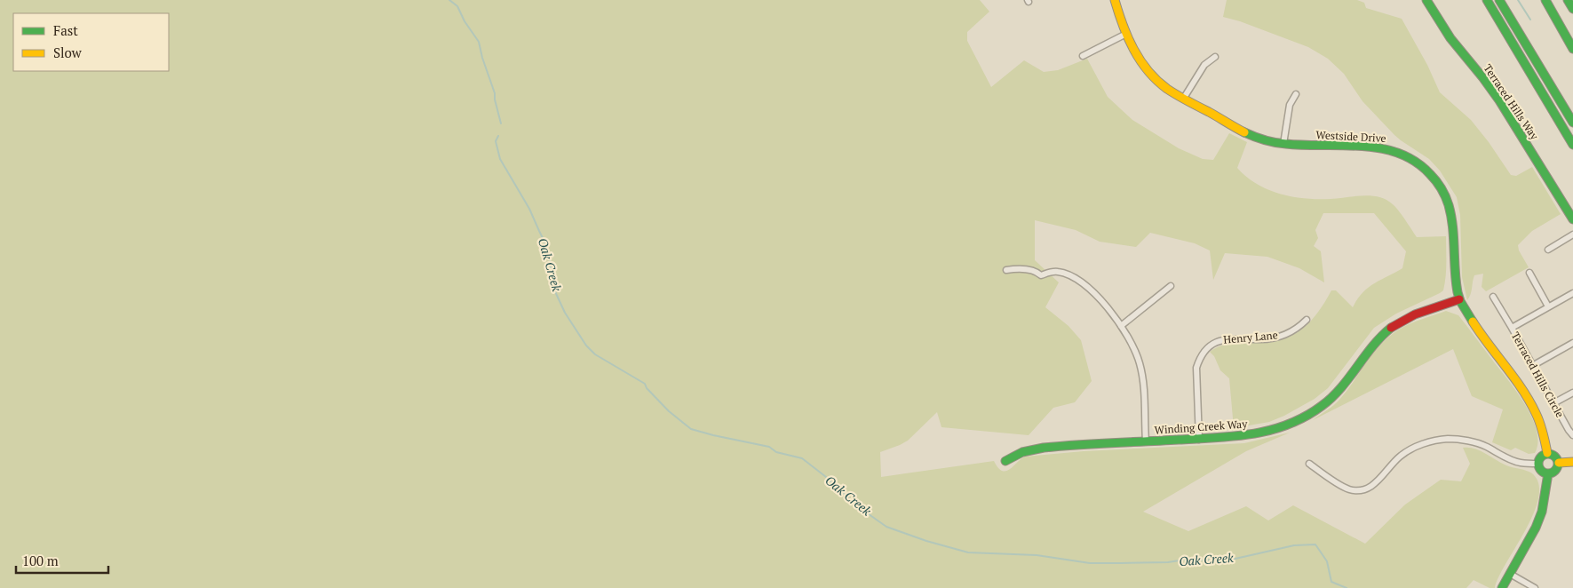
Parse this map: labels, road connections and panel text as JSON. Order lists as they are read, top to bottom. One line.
{"streets":{"main road":["Terraced Hills Way","Westside Drive","Winding Creek Way"],"street":["Henry Lane","Terraced Hills Circle"]},"crossings":[["Westside Drive","Winding Creek Way"],["Henry Lane","Winding Creek Way"]],"water":["Oak Creek"],"legend":["Fast","Slow"],"scale_bar":"100 m"}
